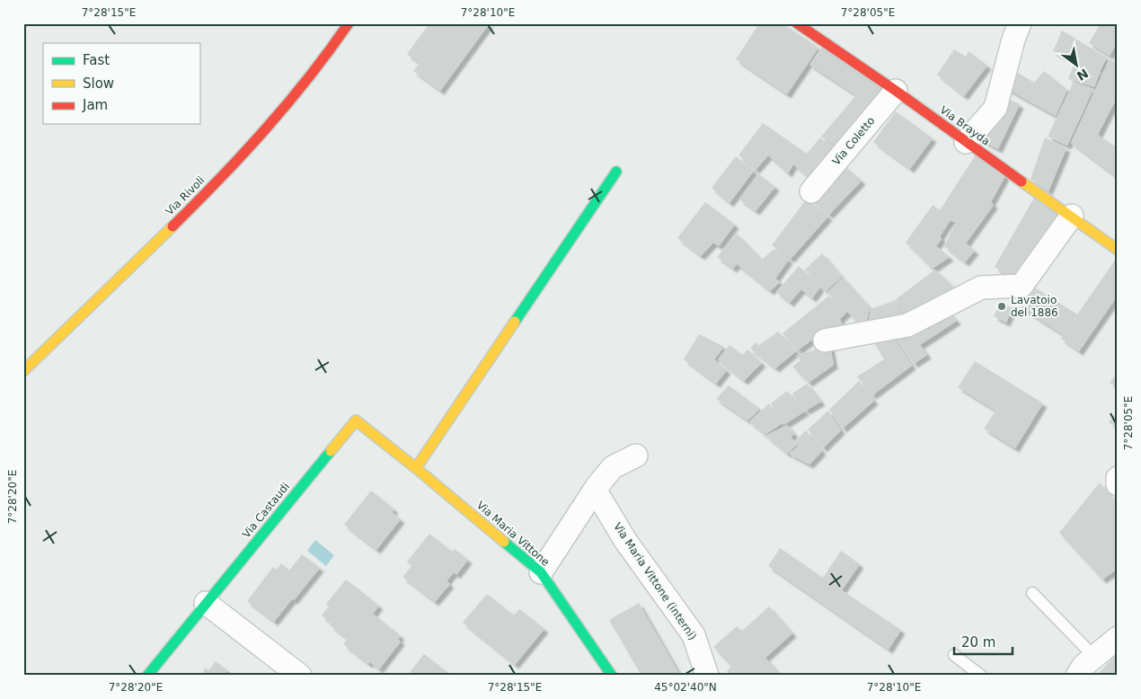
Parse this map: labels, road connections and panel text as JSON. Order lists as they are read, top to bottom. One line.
{"streets":{"street":["Via Brayda","Via Coletto","Via Rivoli","Via Castaudi","Via Maria Vittone","Via Maria Vittone (interni)"]},"crossings":[["Via Brayda","Via Coletto"],["Via Castaudi","Via Maria Vittone"]],"places":["Lavatoio del 1886"],"legend":["Fast","Slow","Jam"],"scale_bar":"20 m","north":"bottom right","coordinates":["7°28'15\"E","7°28'10\"E","7°28'05\"E","7°28'20\"E","45°02'40\"N"]}
